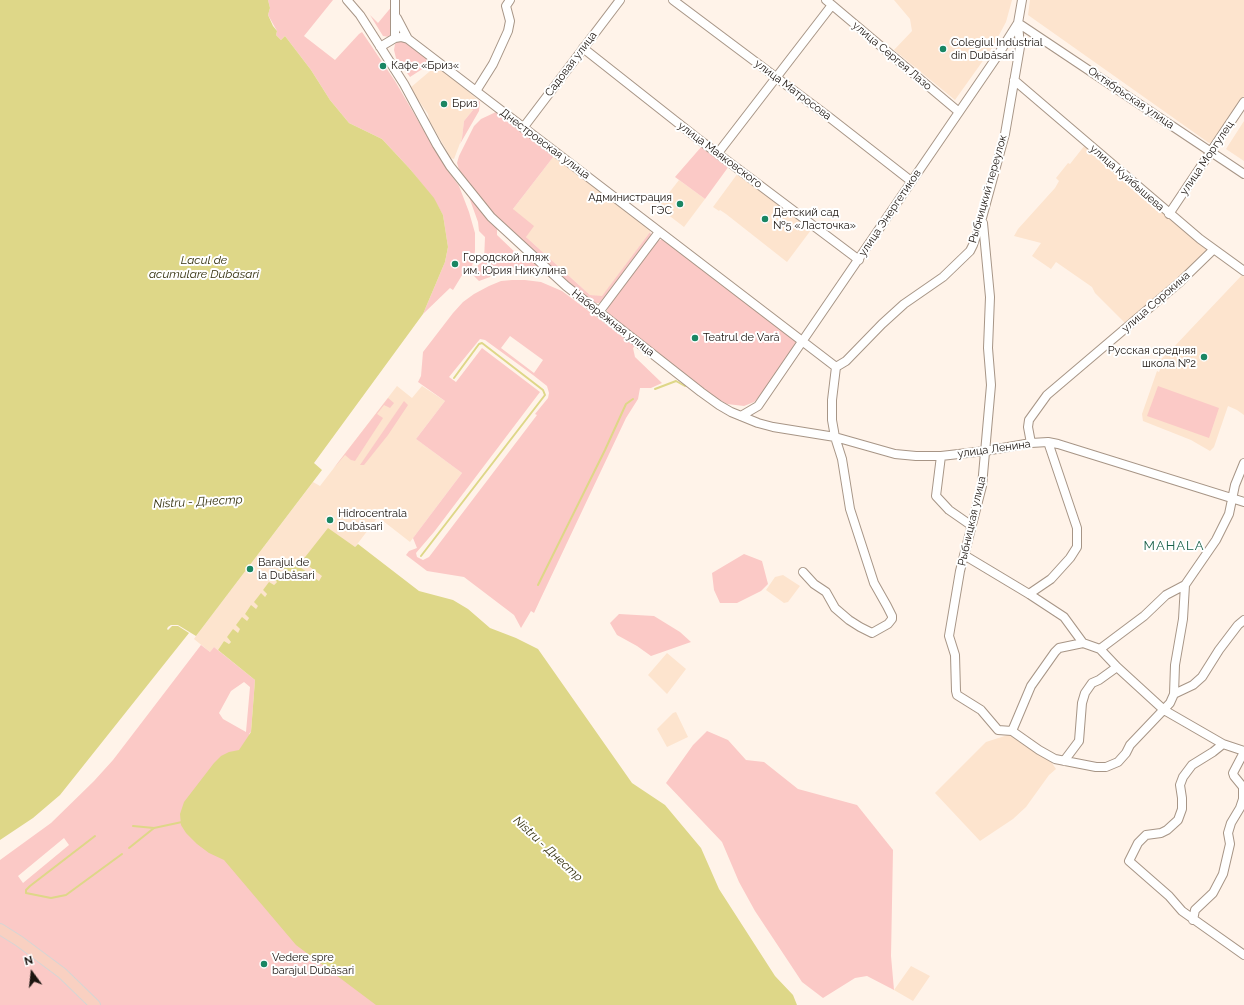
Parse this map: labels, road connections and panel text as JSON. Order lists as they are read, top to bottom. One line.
{"streets":{"street":["улица Сергея Лазо","Садовая улица","улица Матросова","Октябрьская улица","Днестровская улица","улица Маяковского","улица Моргулец","улица Куйбышева","Рыбницкий переулок","улица Энергетиков","улица Сорокина","Набережная улица","улица Ленина","Рыбницкая улица"]},"crossings":[["улица Сергея Лазо","улица Энергетиков"],["Садовая улица","Днестровская улица"],["Садовая улица","улица Маяковского"],["улица Матросова","улица Энергетиков"],["Октябрьская улица","улица Моргулец"],["Октябрьская улица","Рыбницкий переулок"],["Октябрьская улица","улица Энергетиков"],["Днестровская улица","Рыбницкий переулок"],["Днестровская улица","улица Энергетиков"],["улица Маяковского","улица Энергетиков"],["улица Моргулец","улица Куйбышева"],["улица Куйбышева","Рыбницкий переулок"],["улица Куйбышева","улица Сорокина"],["Рыбницкий переулок","улица Энергетиков"],["Рыбницкий переулок","Рыбницкая улица"],["улица Энергетиков","Набережная улица"],["улица Энергетиков","улица Ленина"],["улица Сорокина","улица Ленина"],["Набережная улица","улица Ленина"],["улица Ленина","Рыбницкая улица"]],"districts":["MAHALA"],"water":["Lacul de acumulare Dubăsari","Nistru - Днестр"],"places":["Colegiul Industrial din Dubăsari","Кафе «Бриз«","Бриз","Администрация ГЭС","Детский сад №5 «Ласточка»","Городской пляж им. Юрия Никулина","Teatrul de Vară","Русская средняя школа №2","Hidrocentrala Dubăsari","Barajul de la Dubăsari","Vedere spre barajul Dubăsari"],"north":"top"}
